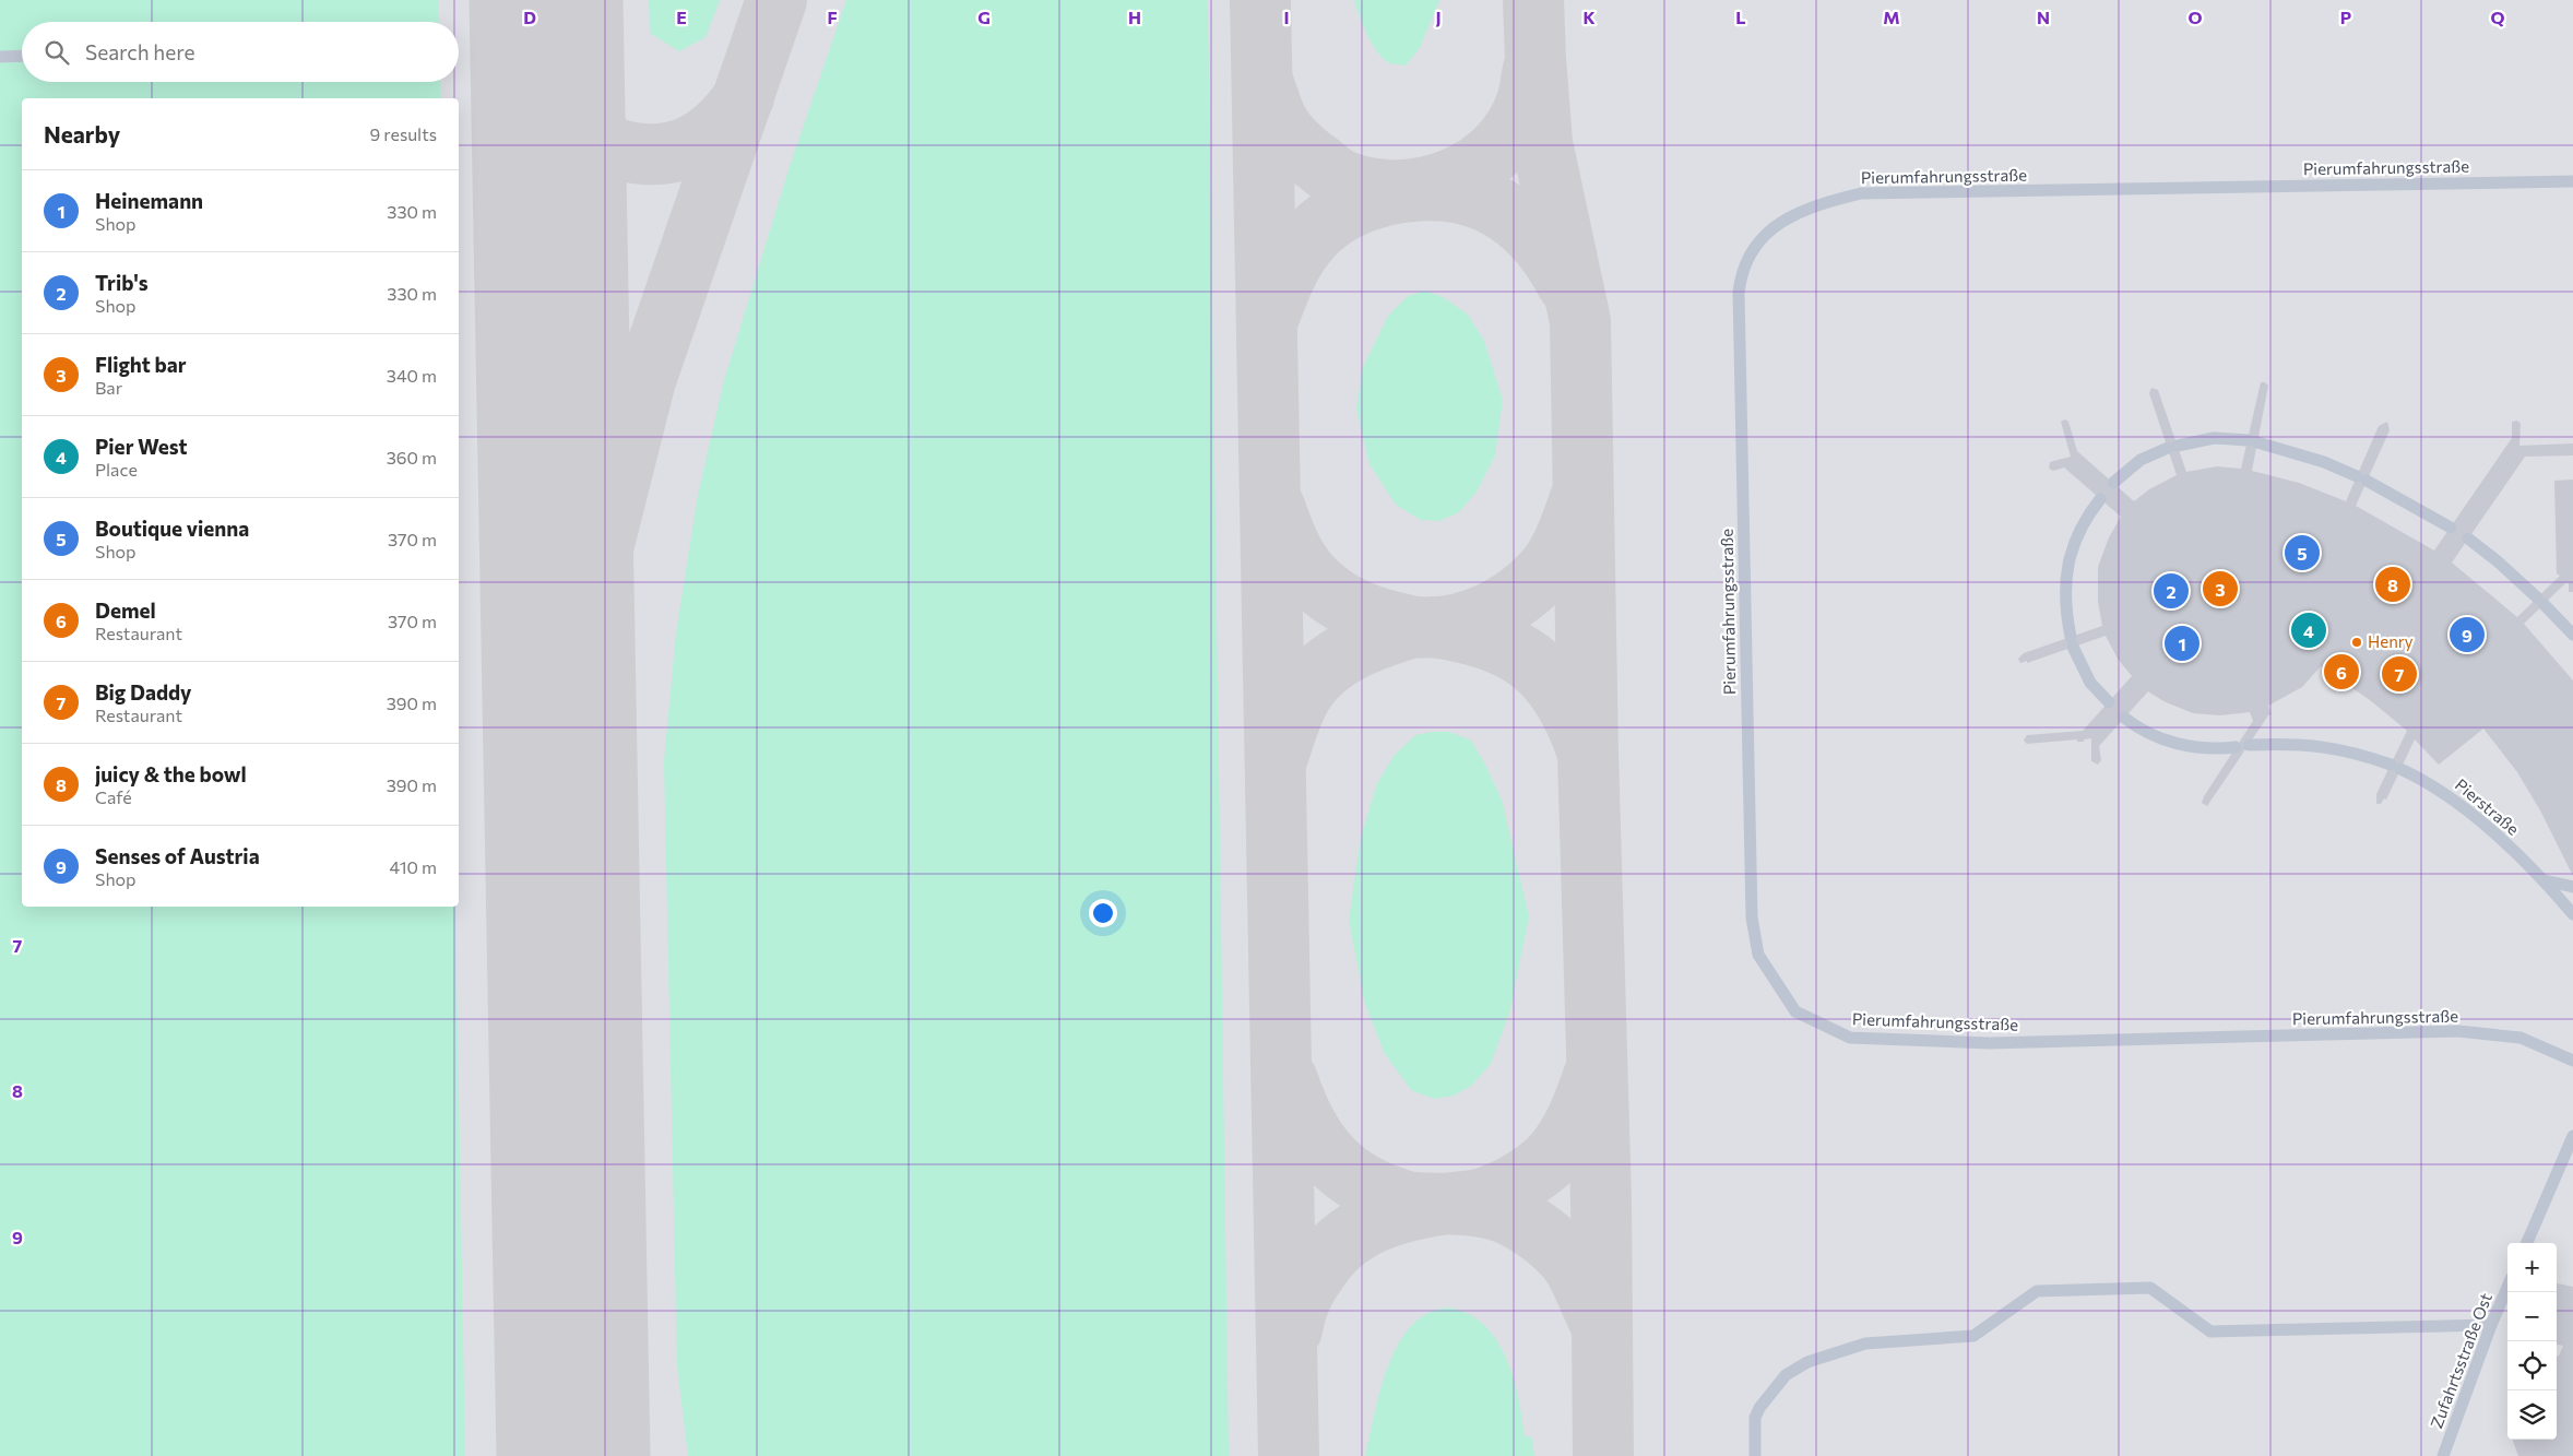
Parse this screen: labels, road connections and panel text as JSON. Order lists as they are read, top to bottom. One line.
{"streets":{"lane":["Pierumfahrungsstraße","Pierstraße","Zufahrtsstraße Ost"]},"places":["Henry"],"page":{"search":"Search here","heading":["Nearby","9 results"],"list":[{"mark":"1","name":"Heinemann","note":"Shop","value":"330 m"},{"mark":"2","name":"Trib's","note":"Shop","value":"330 m"},{"mark":"3","name":"Flight bar","note":"Bar","value":"340 m"},{"mark":"4","name":"Pier West","note":"Place","value":"360 m"},{"mark":"5","name":"Boutique vienna","note":"Shop","value":"370 m"},{"mark":"6","name":"Demel","note":"Restaurant","value":"370 m"},{"mark":"7","name":"Big Daddy","note":"Restaurant","value":"390 m"},{"mark":"8","name":"juicy & the bowl","note":"Café","value":"390 m"},{"mark":"9","name":"Senses of Austria","note":"Shop","value":"410 m"}],"pins":["5","8","3","2","4","9","1","6","7"],"map_buttons":["+","−"]},"grid":{"columns":["D","E","F","G","H","I","J","K","L","M","N","O","P","Q"],"rows":["7","8","9"]}}
